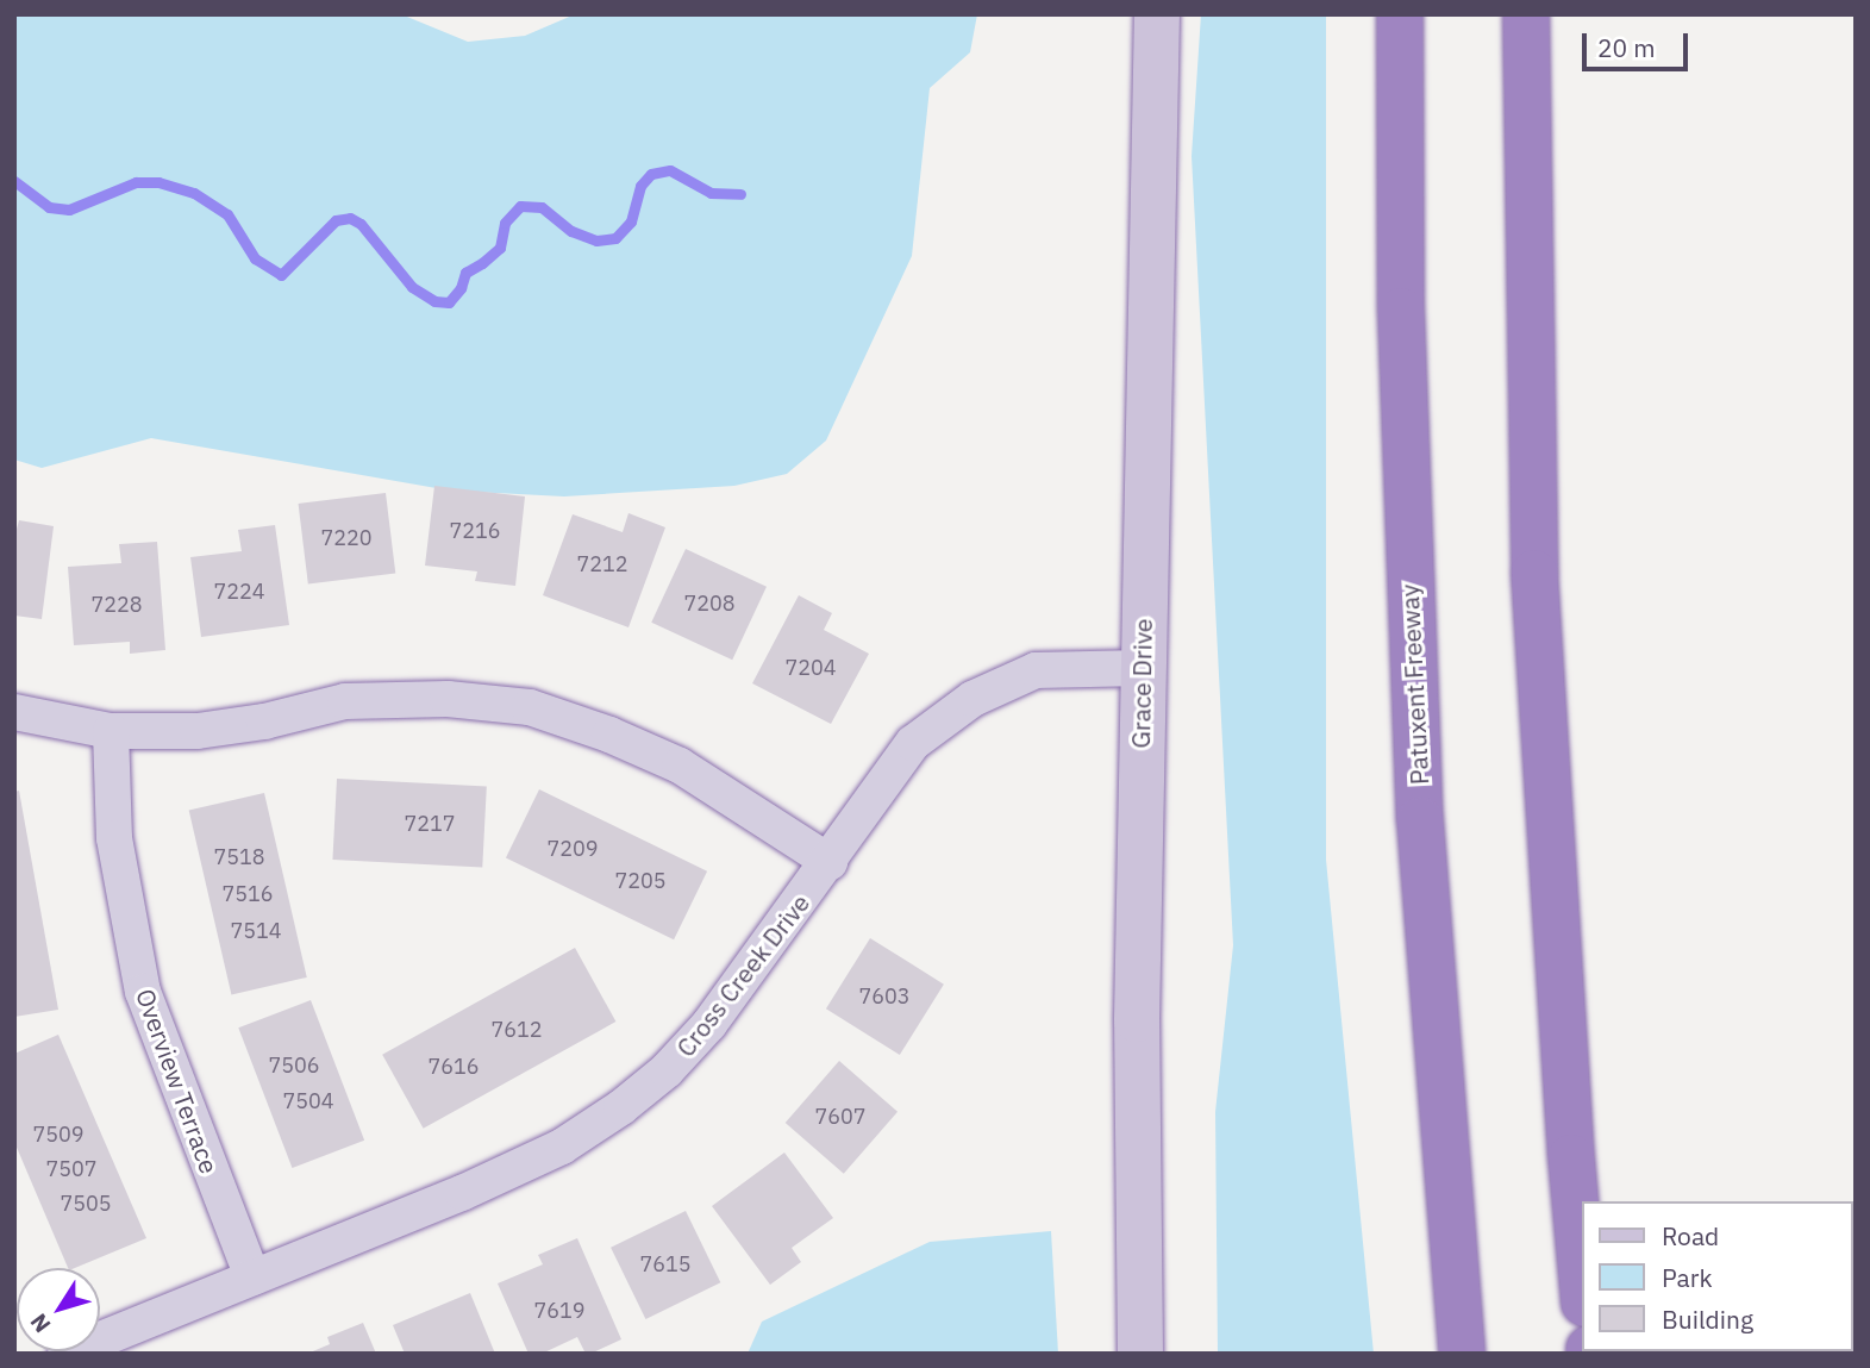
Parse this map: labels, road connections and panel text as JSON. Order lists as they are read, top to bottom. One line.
{"streets":{"highway":["Patuxent Freeway"],"street":["Grace Drive","Cross Creek Drive","Overview Terrace"]},"crossings":[["Grace Drive","Cross Creek Drive"],["Cross Creek Drive","Overview Terrace"]],"house_numbers":["7216","7220","7212","7224","7208","7228","7204","7217","7209","7518","7205","7516","7514","7603","7612","7506","7616","7504","7607","7509","7507","7505","7615","7619"],"legend":["Road","Park","Building"],"scale_bar":"20 m","north":"bottom left"}
